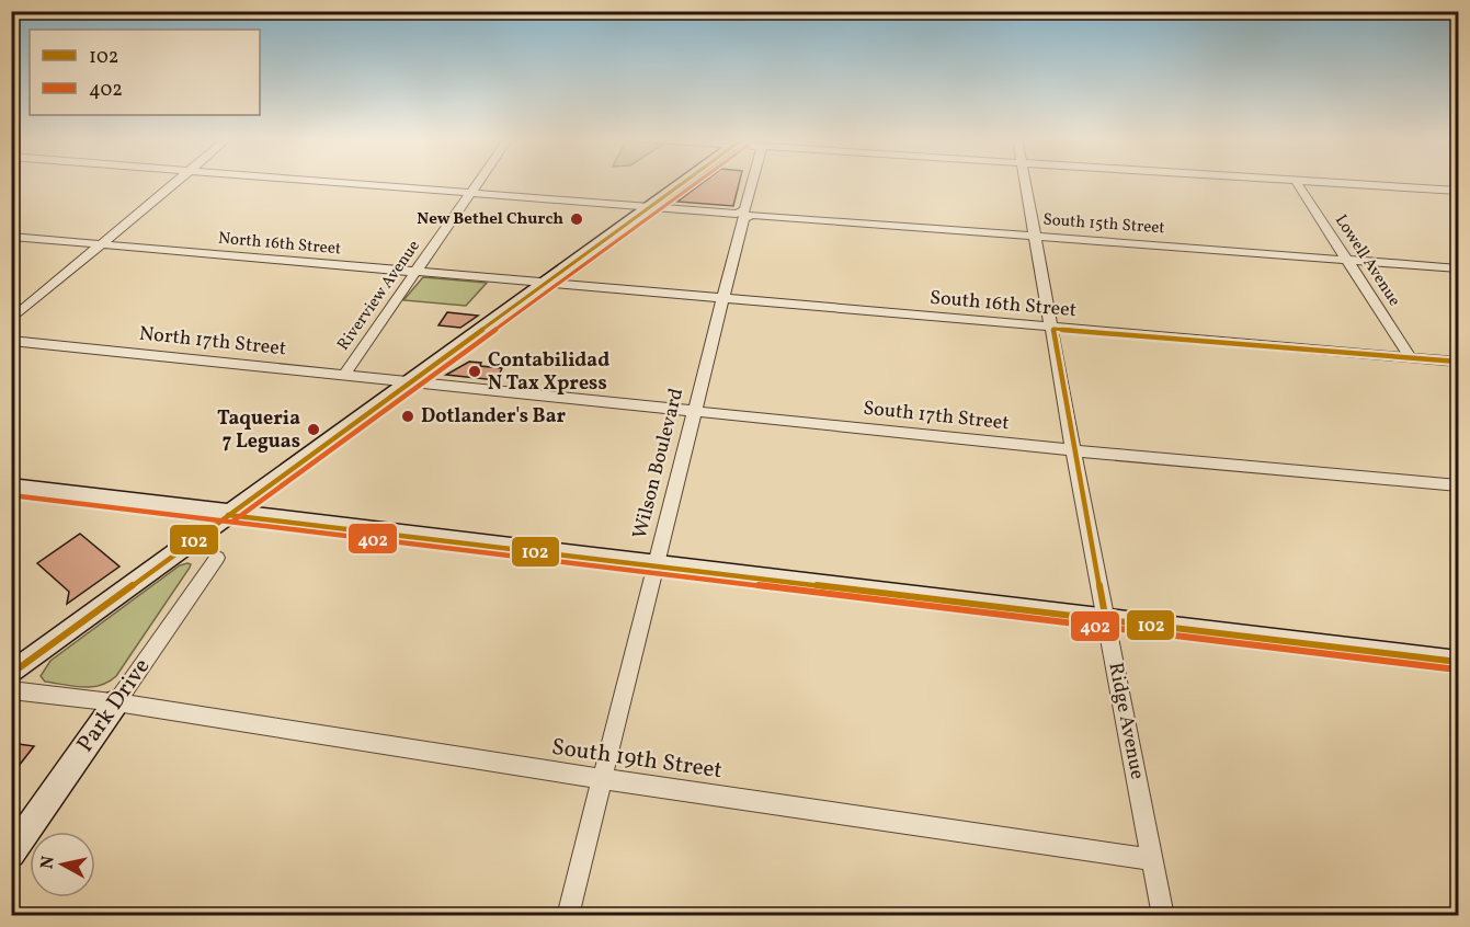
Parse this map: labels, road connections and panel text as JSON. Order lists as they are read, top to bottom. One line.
{"streets":{"main road":["Park Drive"],"street":["South 15th Street","North 16th Street","Lowell Avenue","Riverview Avenue","South 16th Street","North 17th Street","South 17th Street","Wilson Boulevard","Ridge Avenue","South 19th Street"]},"crossings":[["South 15th Street","Lowell Avenue"],["South 15th Street","Riverview Avenue"],["South 15th Street","Wilson Boulevard"],["South 15th Street","Ridge Avenue"],["North 16th Street","Riverview Avenue"],["North 16th Street","South 16th Street"],["Lowell Avenue","South 16th Street"],["Riverview Avenue","North 17th Street"],["South 16th Street","Wilson Boulevard"],["South 16th Street","Ridge Avenue"],["North 17th Street","South 17th Street"],["South 17th Street","Wilson Boulevard"],["South 17th Street","Ridge Avenue"],["Wilson Boulevard","South 19th Street"],["Park Drive","South 19th Street"],["Ridge Avenue","South 19th Street"]],"places":["New Bethel Church","Contabilidad N Tax Xpress","Dotlander's Bar","Taqueria 7 Leguas"],"lines":["transit line 102","transit line 402"],"legend":["102","402"],"north":"left"}
